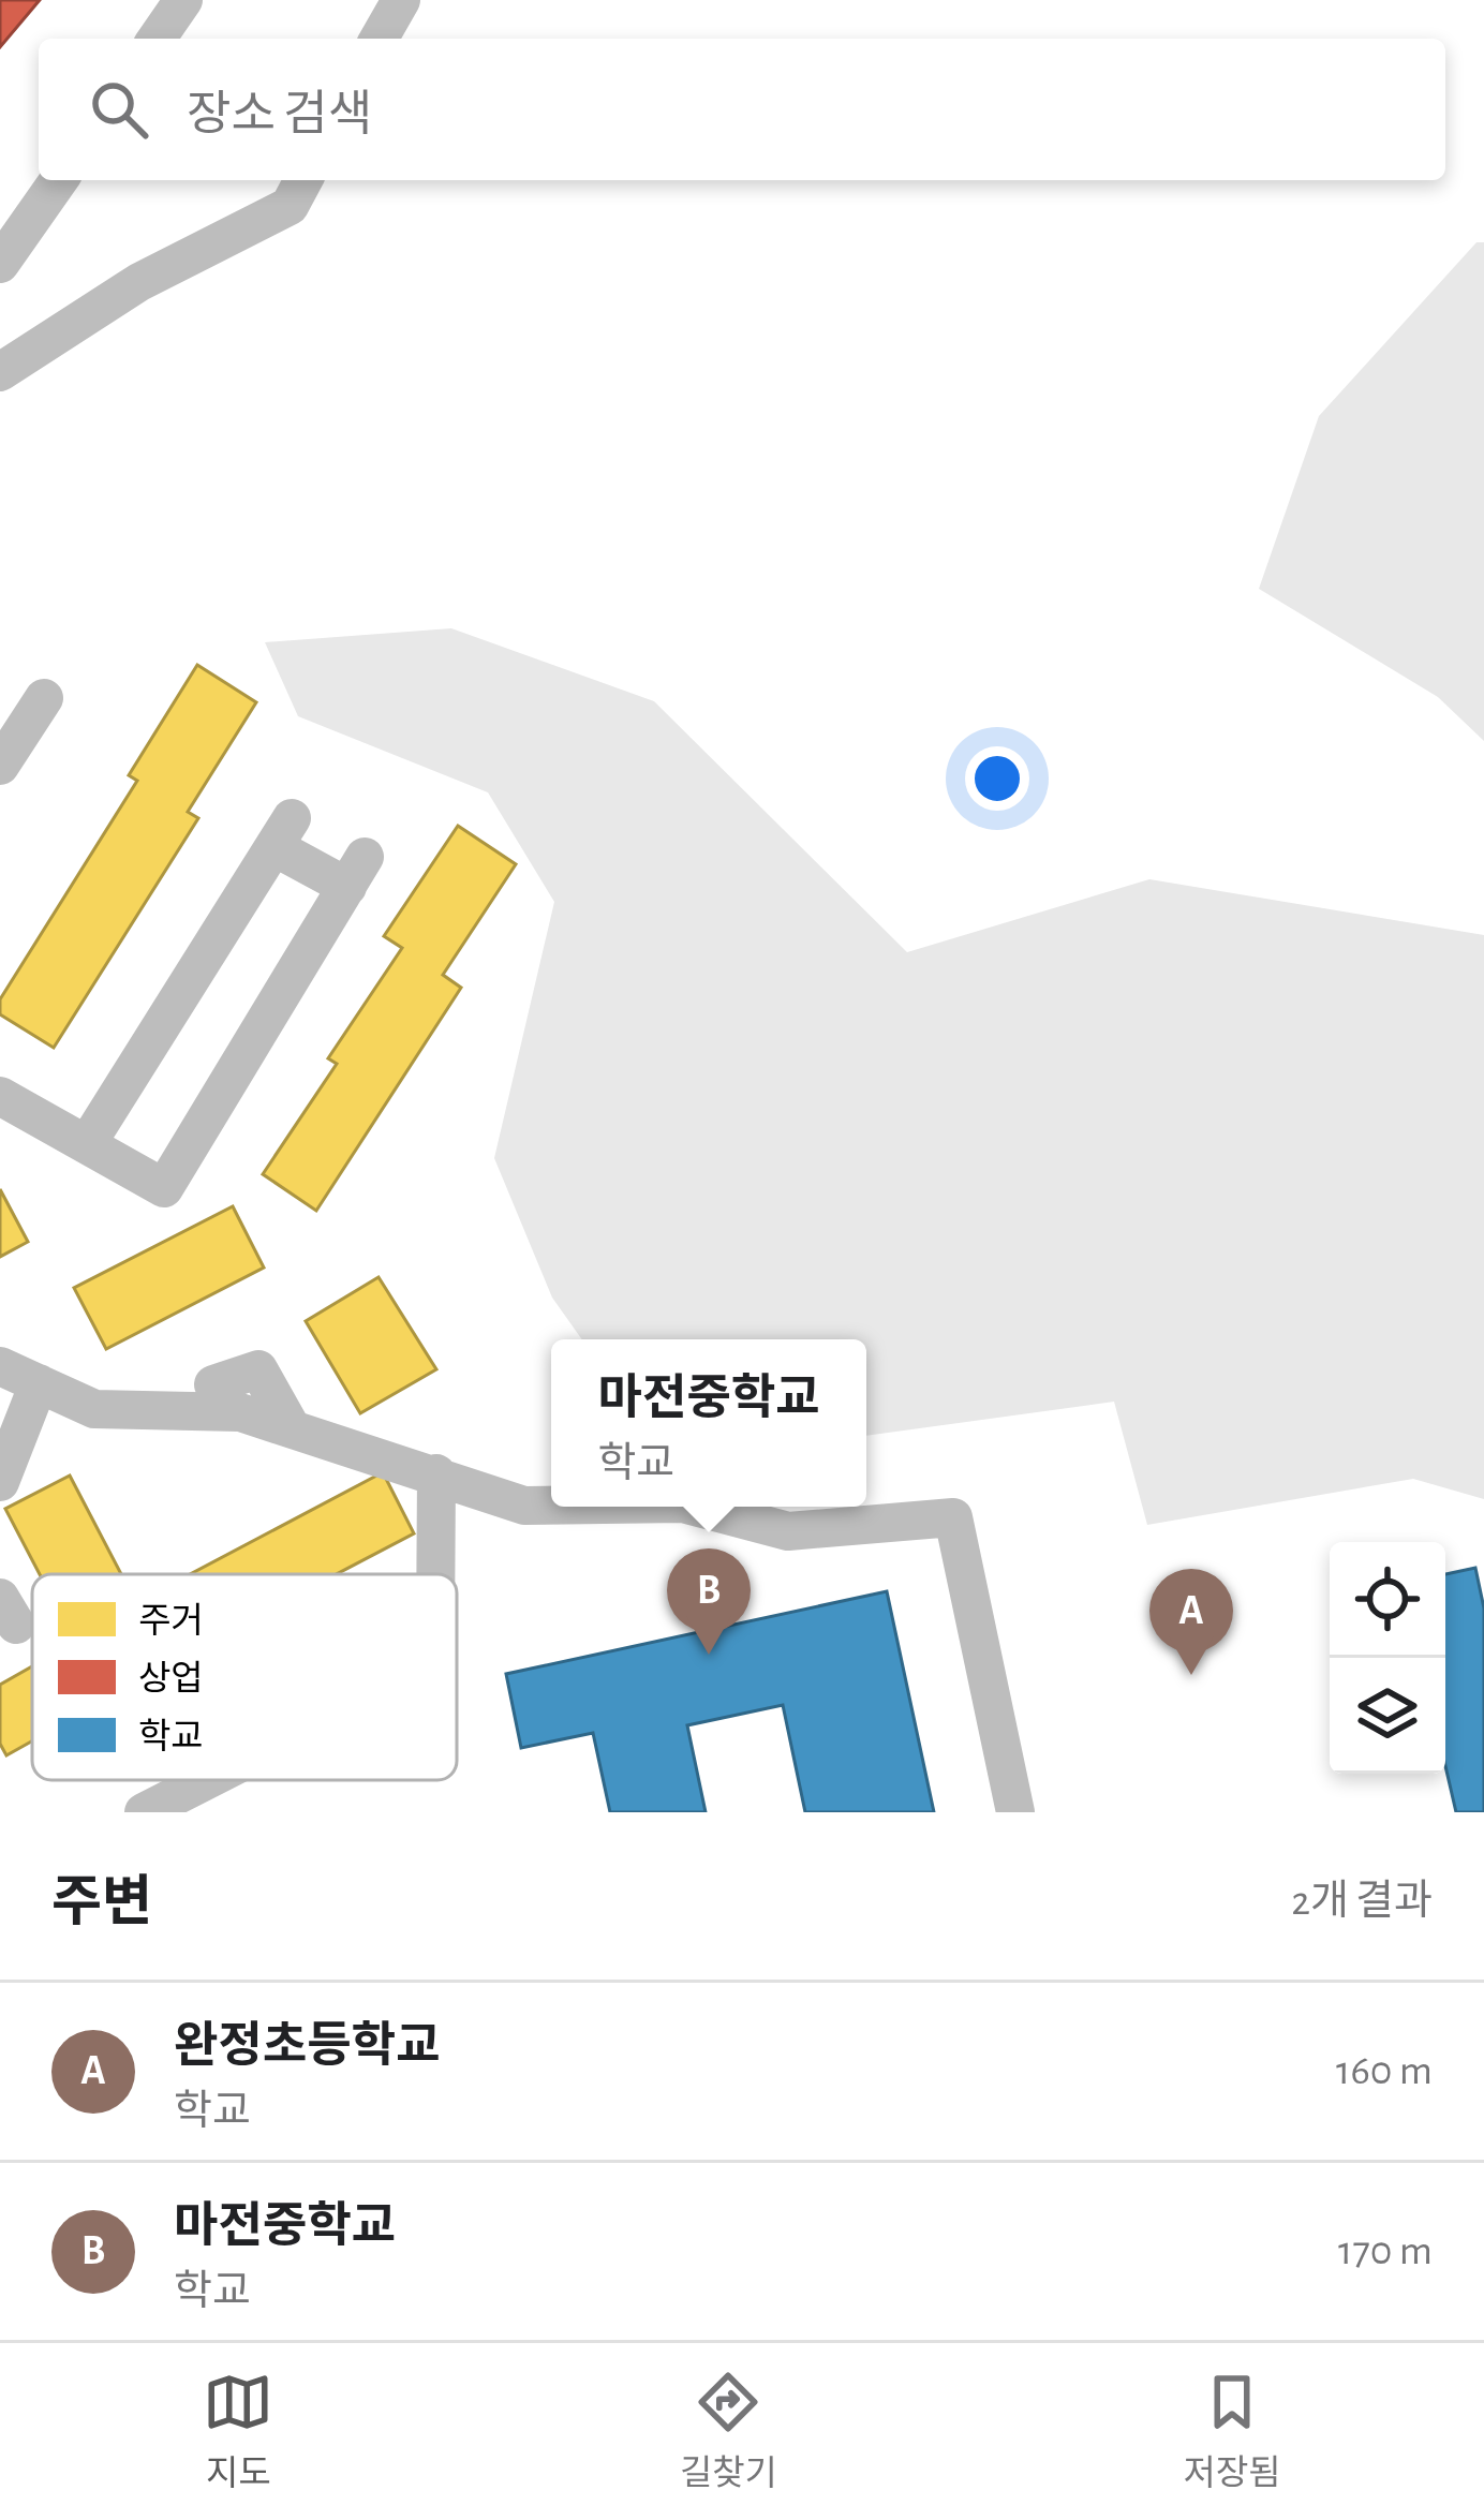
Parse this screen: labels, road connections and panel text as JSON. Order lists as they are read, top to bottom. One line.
{"legend":["주거","상업","학교"],"page":{"search":"장소 검색","popup":["마전중학교","학교"],"pins":["B","A"],"heading":["주변","2개 결과"],"list":[{"mark":"A","name":"완정초등학교","note":"학교","value":"160 m"},{"mark":"B","name":"마전중학교","note":"학교","value":"170 m"}],"nav":["지도","길찾기","저장됨"]}}
